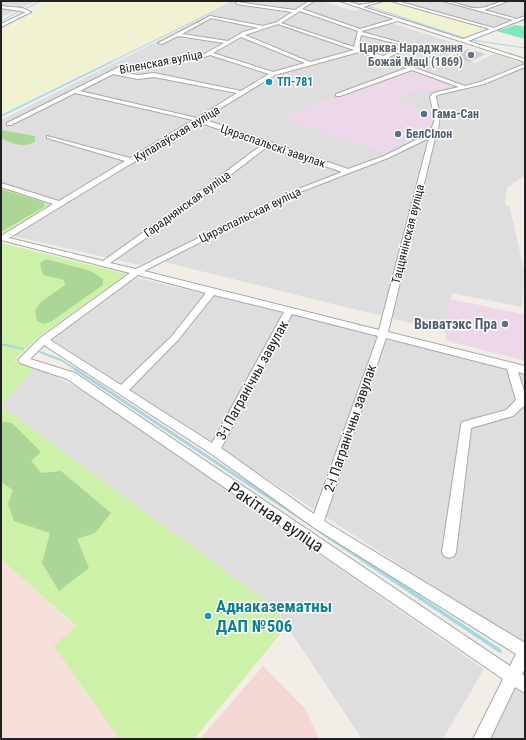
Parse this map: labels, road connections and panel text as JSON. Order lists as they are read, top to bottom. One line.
{"streets":{"street":["Віленская вуліца","Купалаўская вуліца","Цярэспальскі завулак","Гараднянская вуліца","Цярэспальская вуліца","Таццянінская вуліца","3-і Пагранічны завулак","2-і Пагранічны завулак","Ракітная вуліца"]},"crossings":[["Віленская вуліца","Цярэспальскі завулак"],["Купалаўская вуліца","Цярэспальскі завулак"],["Цярэспальскі завулак","Гараднянская вуліца"],["Цярэспальскі завулак","Цярэспальская вуліца"],["Цярэспальская вуліца","Таццянінская вуліца"],["Цярэспальская вуліца","Ракітная вуліца"],["Таццянінская вуліца","2-і Пагранічны завулак"],["3-і Пагранічны завулак","Ракітная вуліца"],["2-і Пагранічны завулак","Ракітная вуліца"]],"places":["Царква Нараджэння Божай Маці (1869)","ТП-781","Гама-Сан","БелСілон","Выватэкс Пра","Аднаказематны ДАП №506"]}
